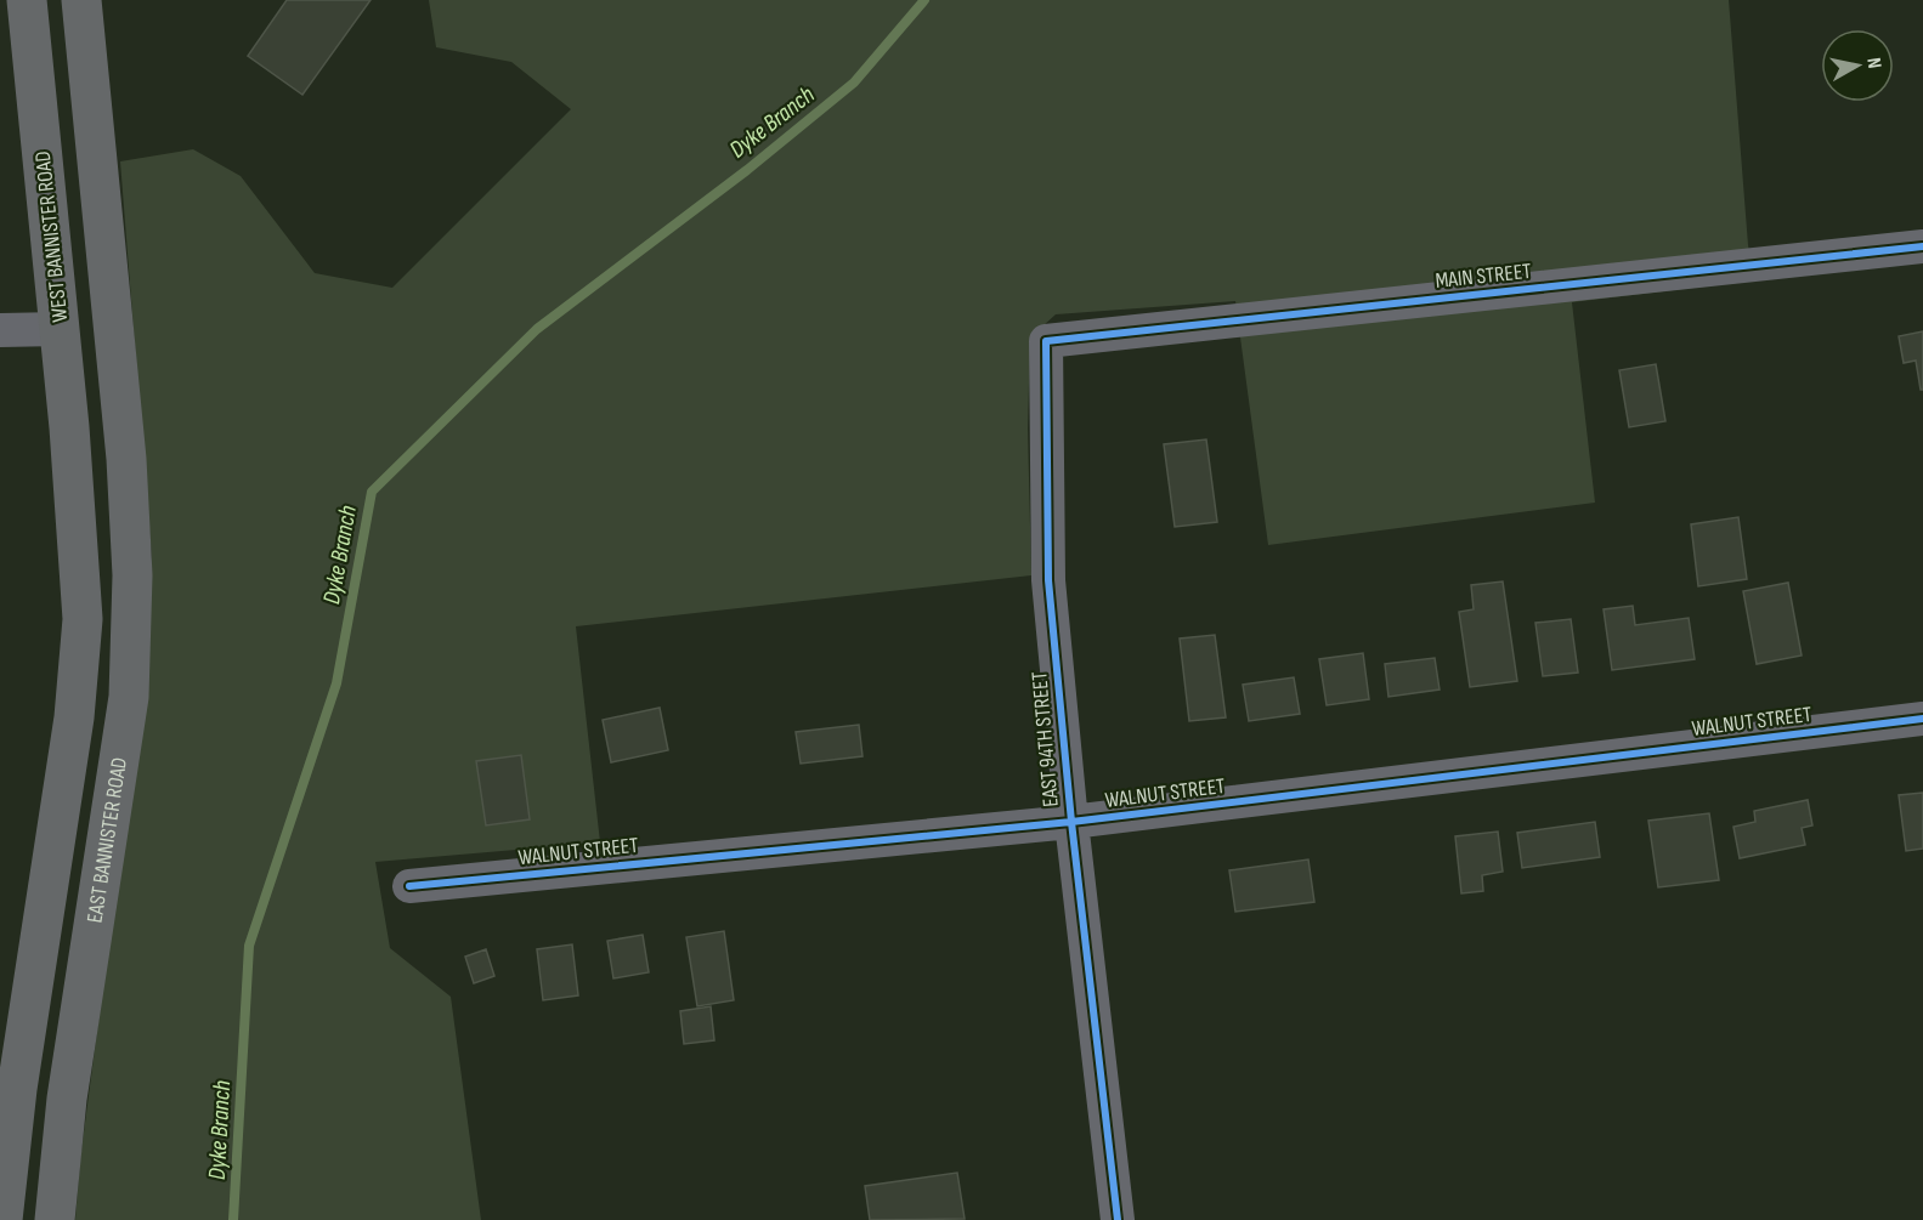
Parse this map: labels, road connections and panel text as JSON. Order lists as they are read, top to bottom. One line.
{"streets":{"main road":["WEST BANNISTER ROAD","EAST BANNISTER ROAD"],"street":["MAIN STREET","WALNUT STREET","EAST 94TH STREET"]},"crossings":[["MAIN STREET","EAST 94TH STREET"],["WALNUT STREET","EAST 94TH STREET"]],"water":["Dyke Branch"],"north":"right"}
